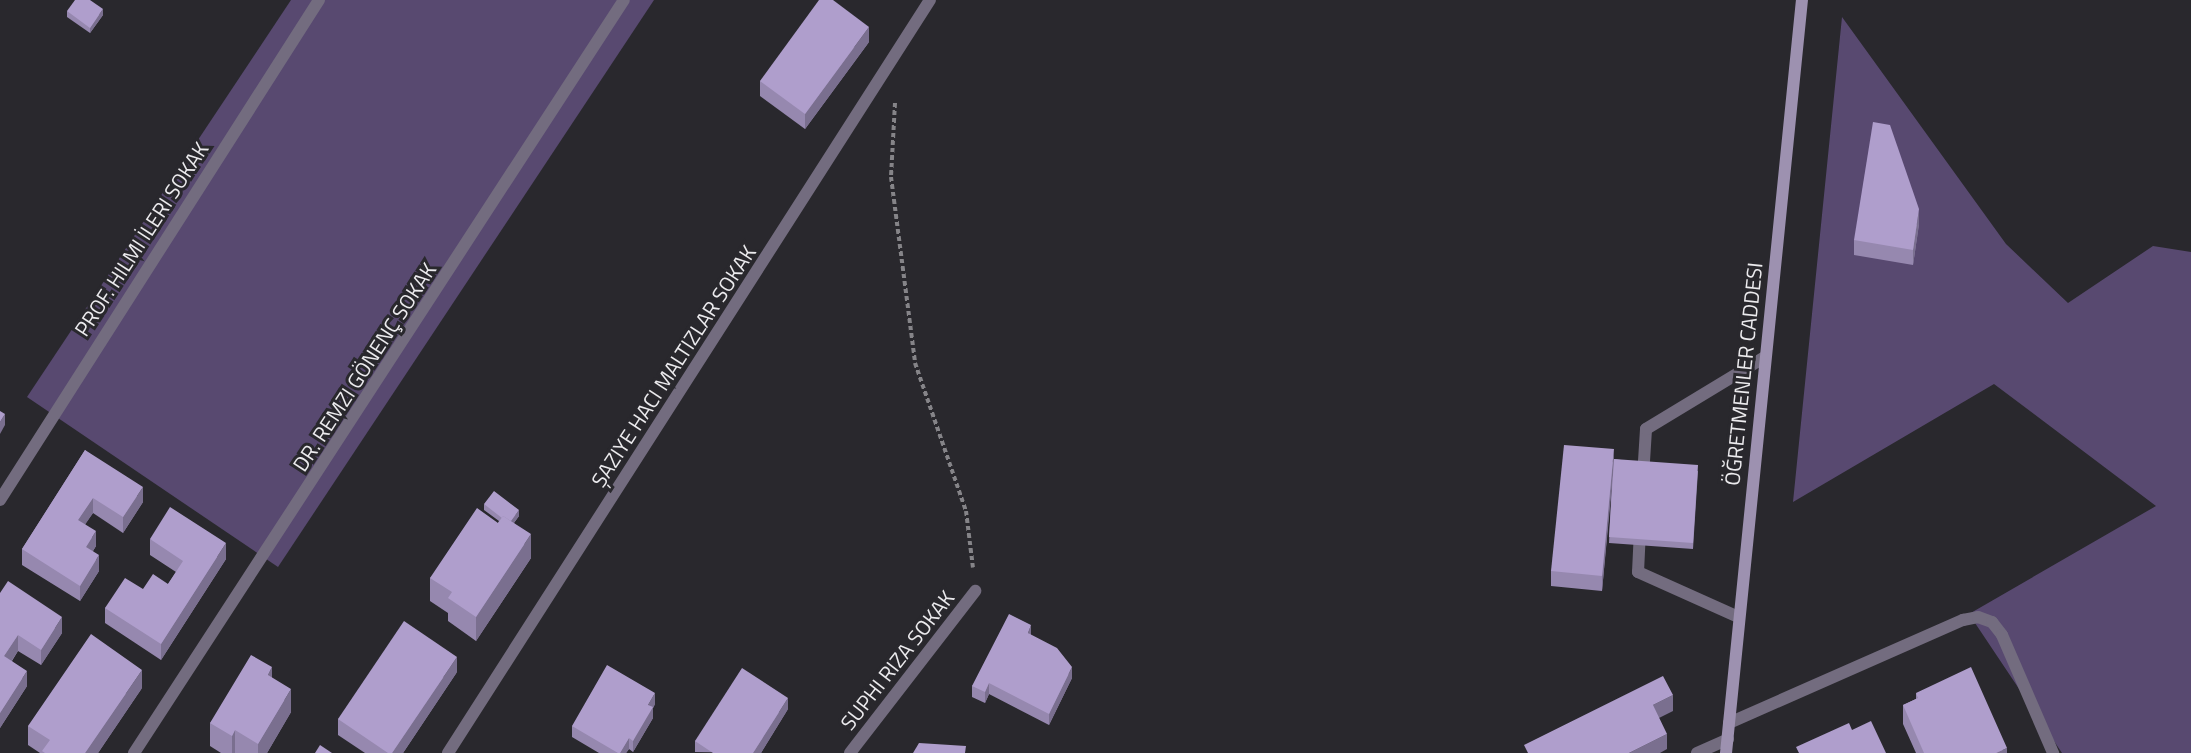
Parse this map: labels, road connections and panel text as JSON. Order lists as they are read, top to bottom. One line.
{"streets":{"main road":["ÖĞRETMENLER CADDESI"],"street":["PROF. HILMI İLERI SOKAK","DR. REMZI GÖNENÇ SOKAK","SUPHI RIZA SOKAK"]}}
